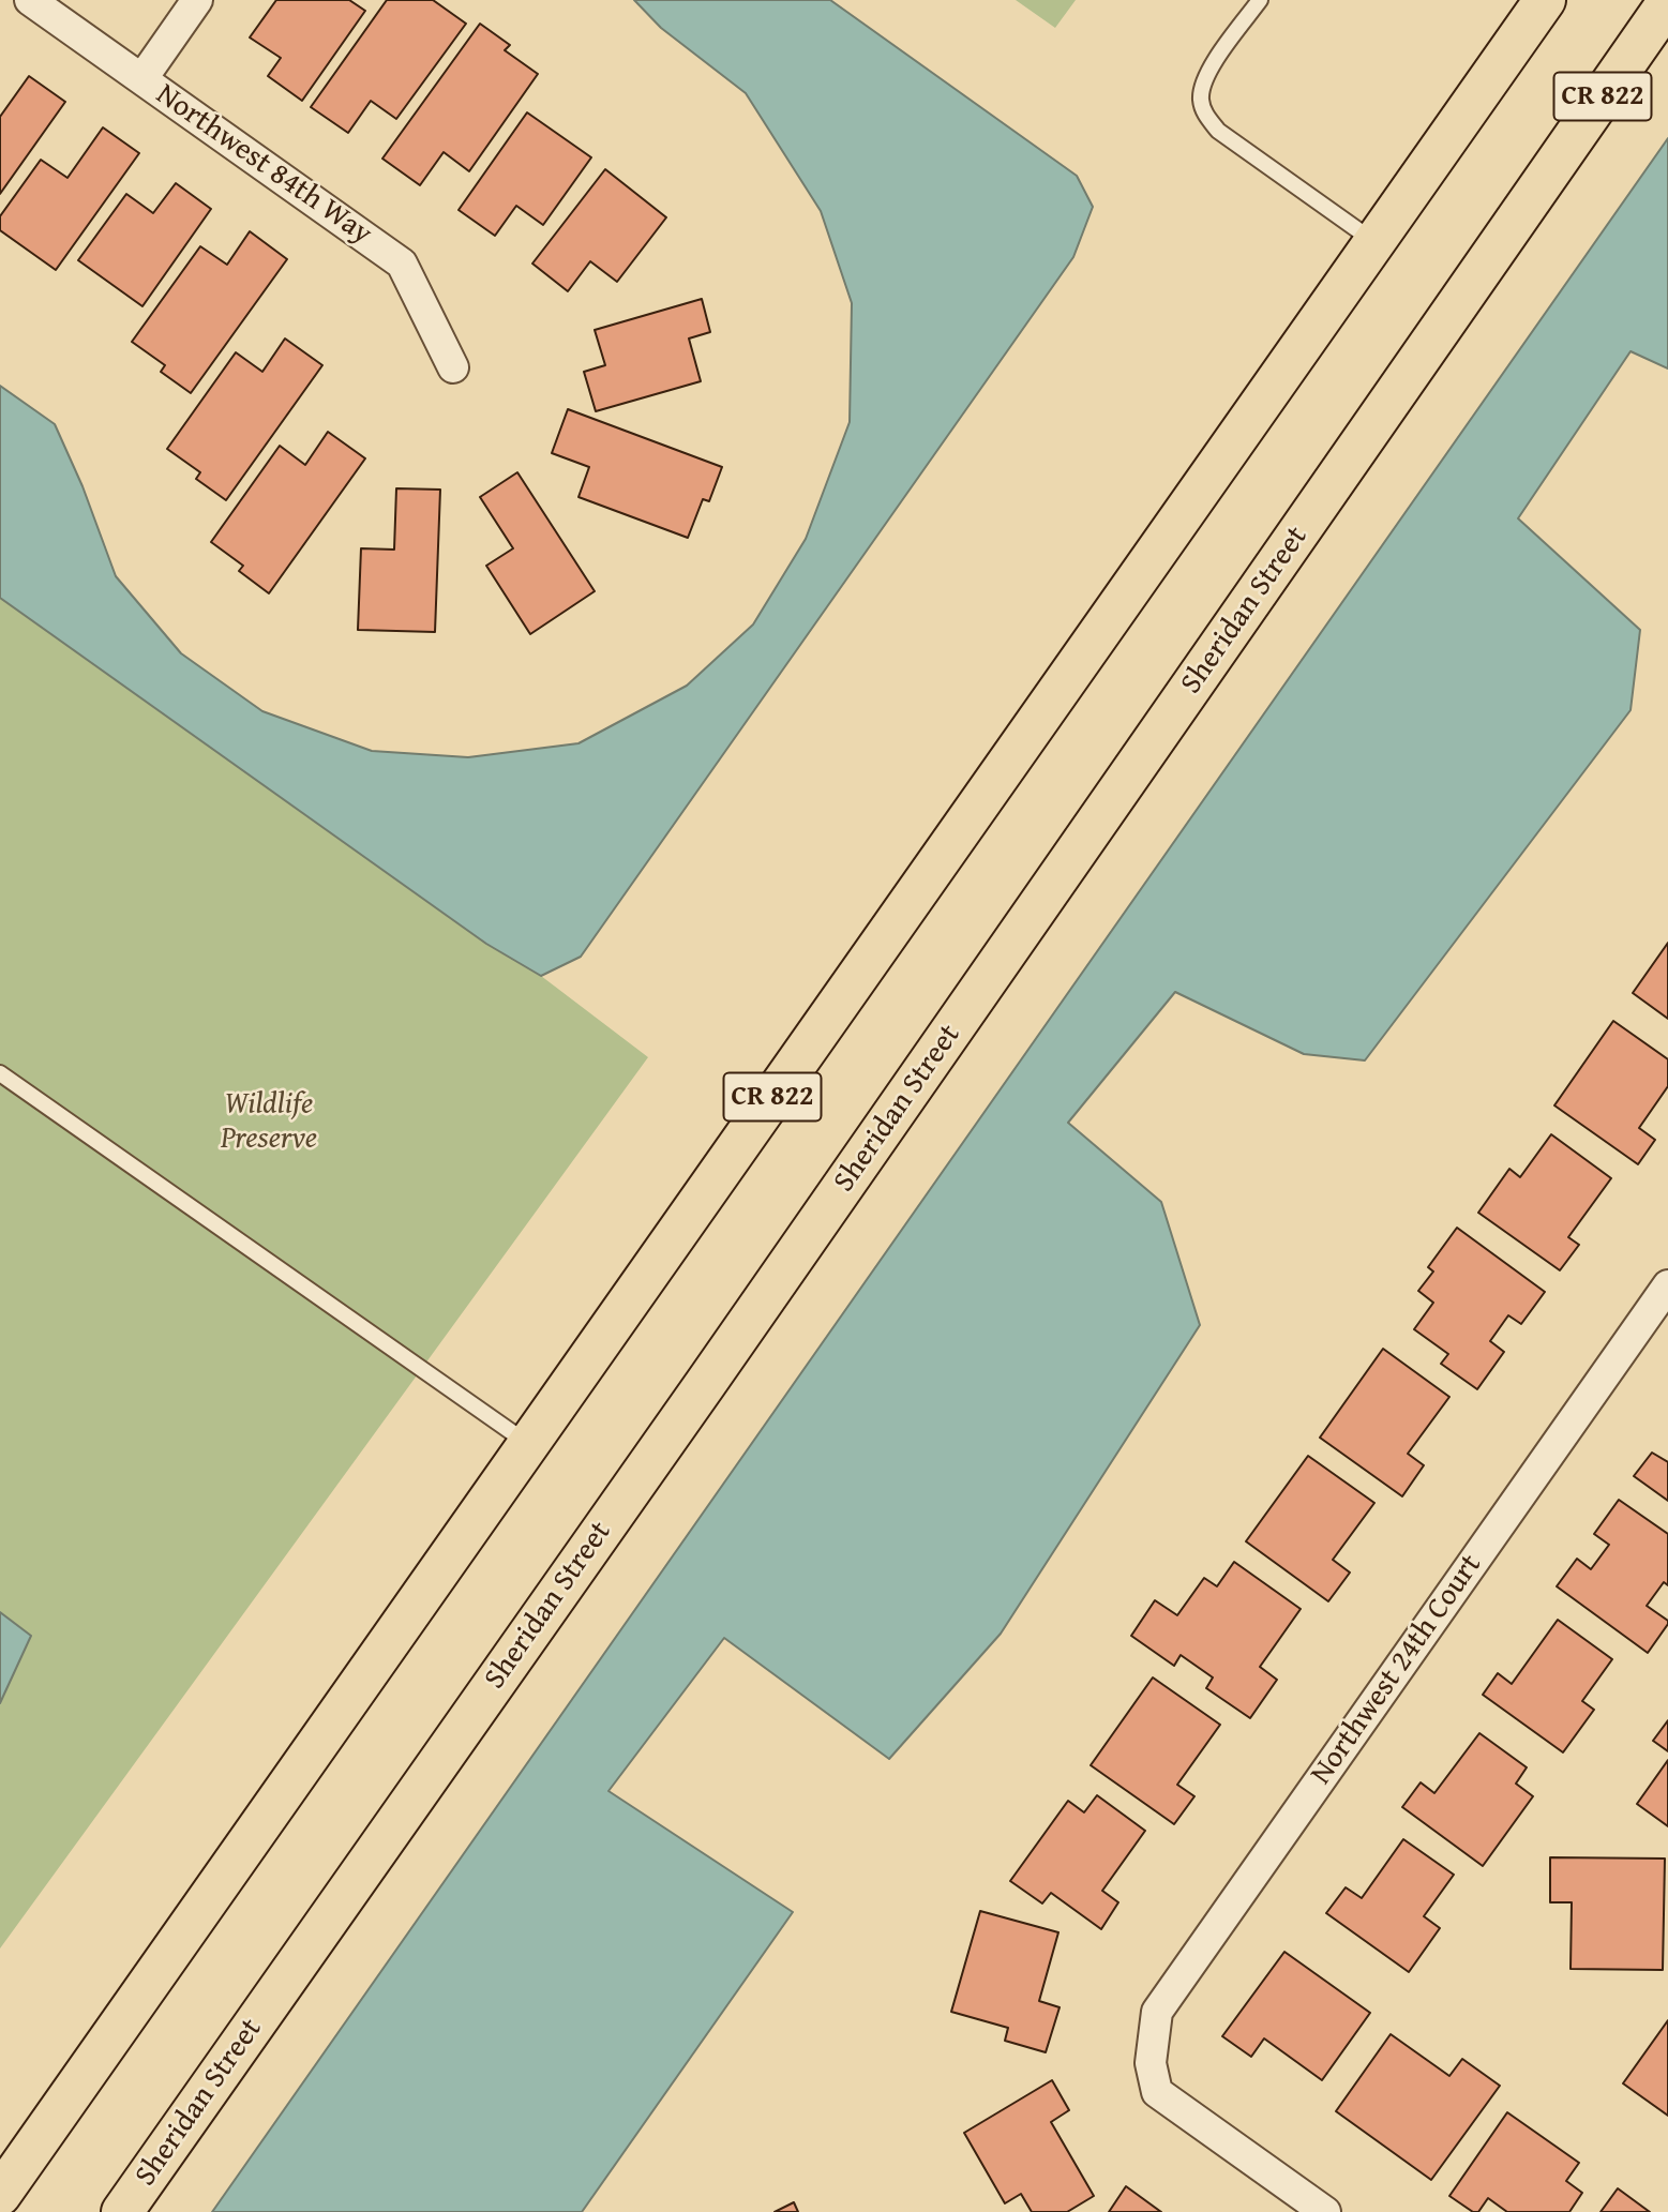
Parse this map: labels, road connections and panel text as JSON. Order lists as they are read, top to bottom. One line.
{"streets":{"main road":["CR 822","Sheridan Street"],"street":["Northwest 84th Way","Northwest 24th Court"]},"parks":["Wildlife Preserve"]}
